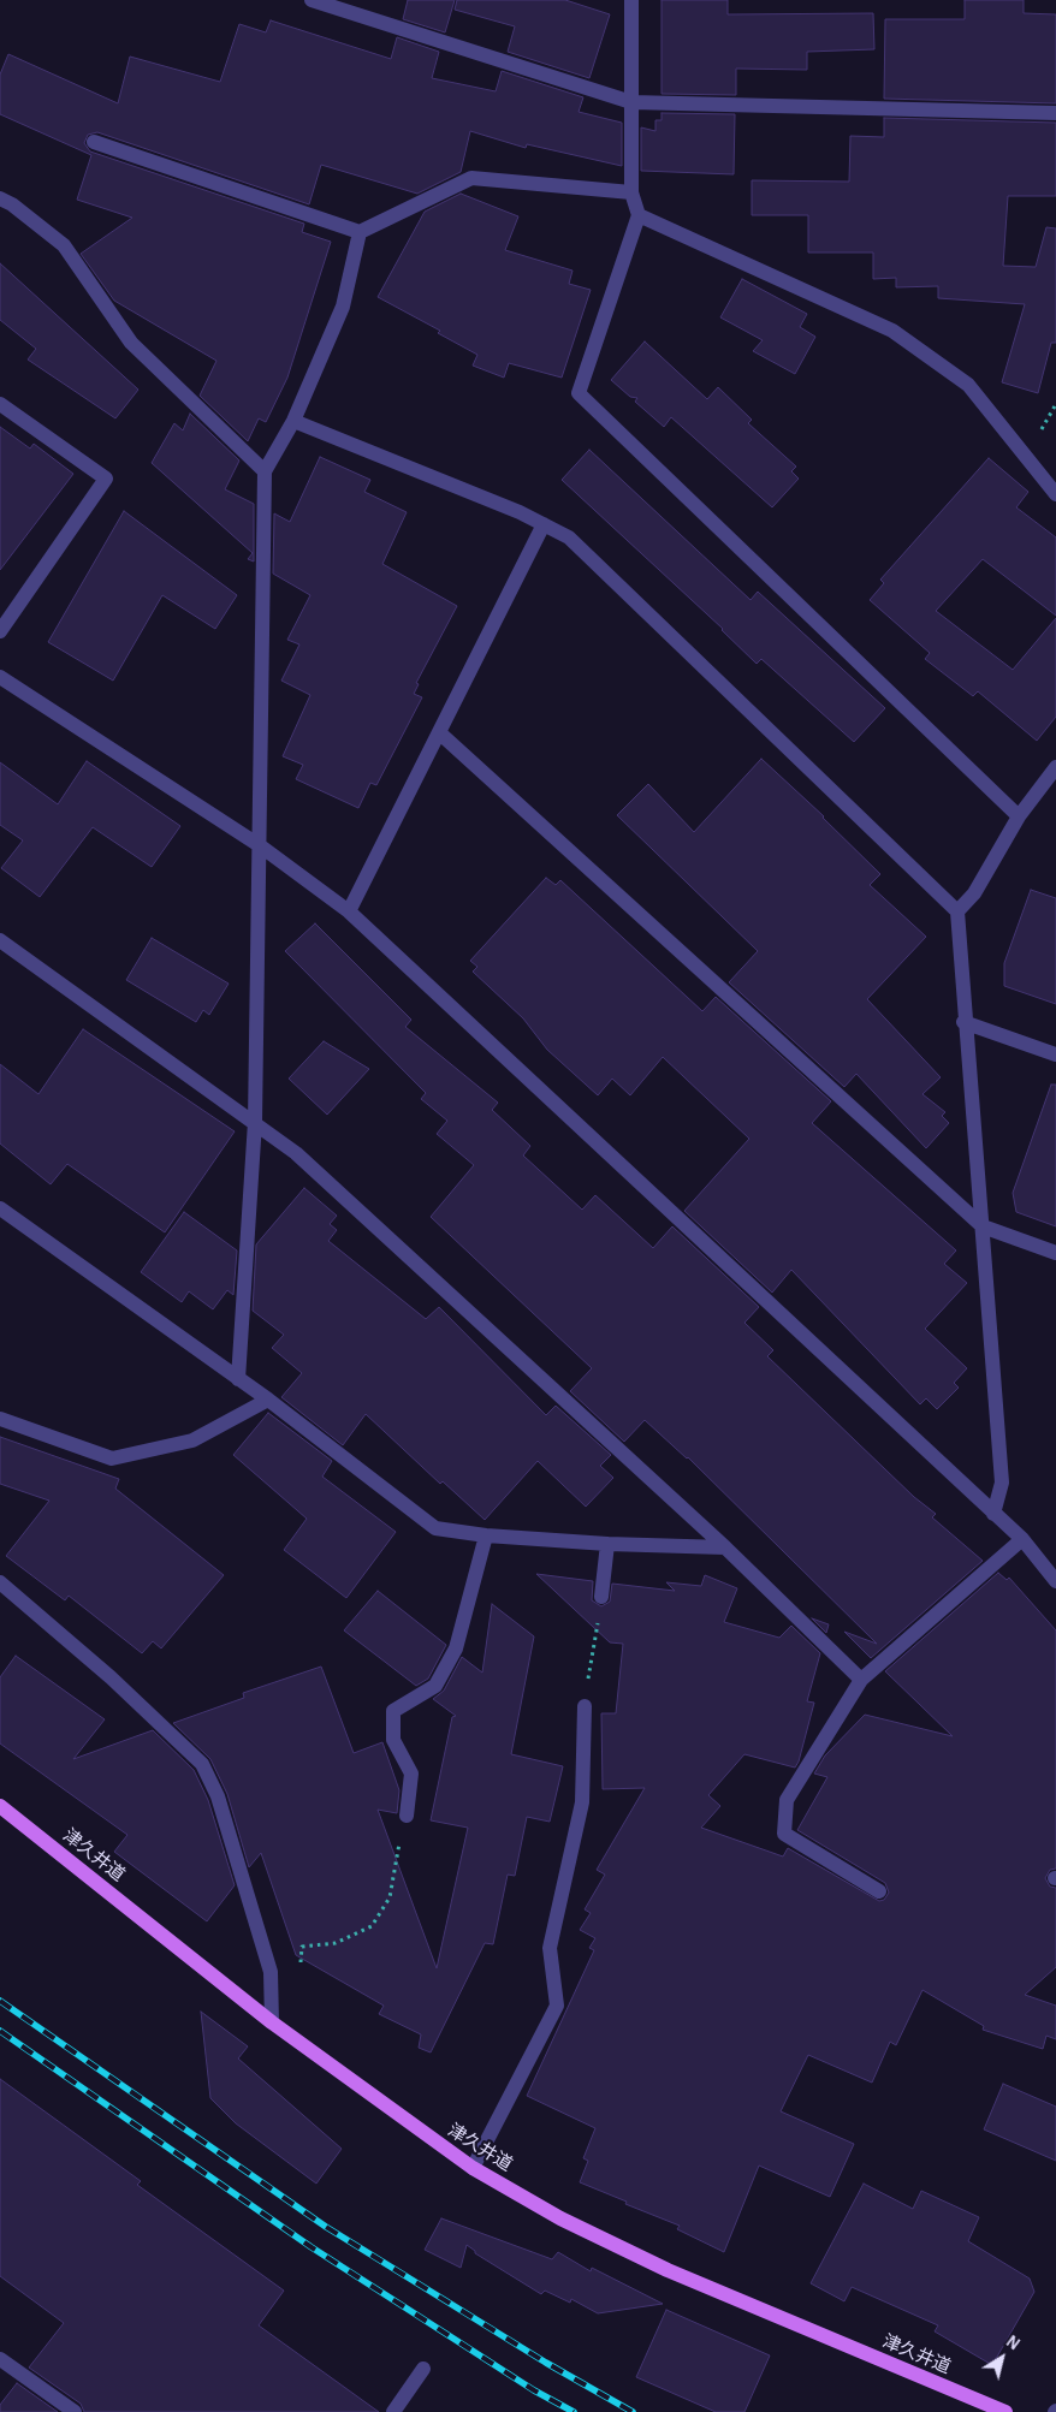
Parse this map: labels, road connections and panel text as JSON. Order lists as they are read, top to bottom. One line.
{"streets":{"main road":["津久井道"]},"north":"top right"}
